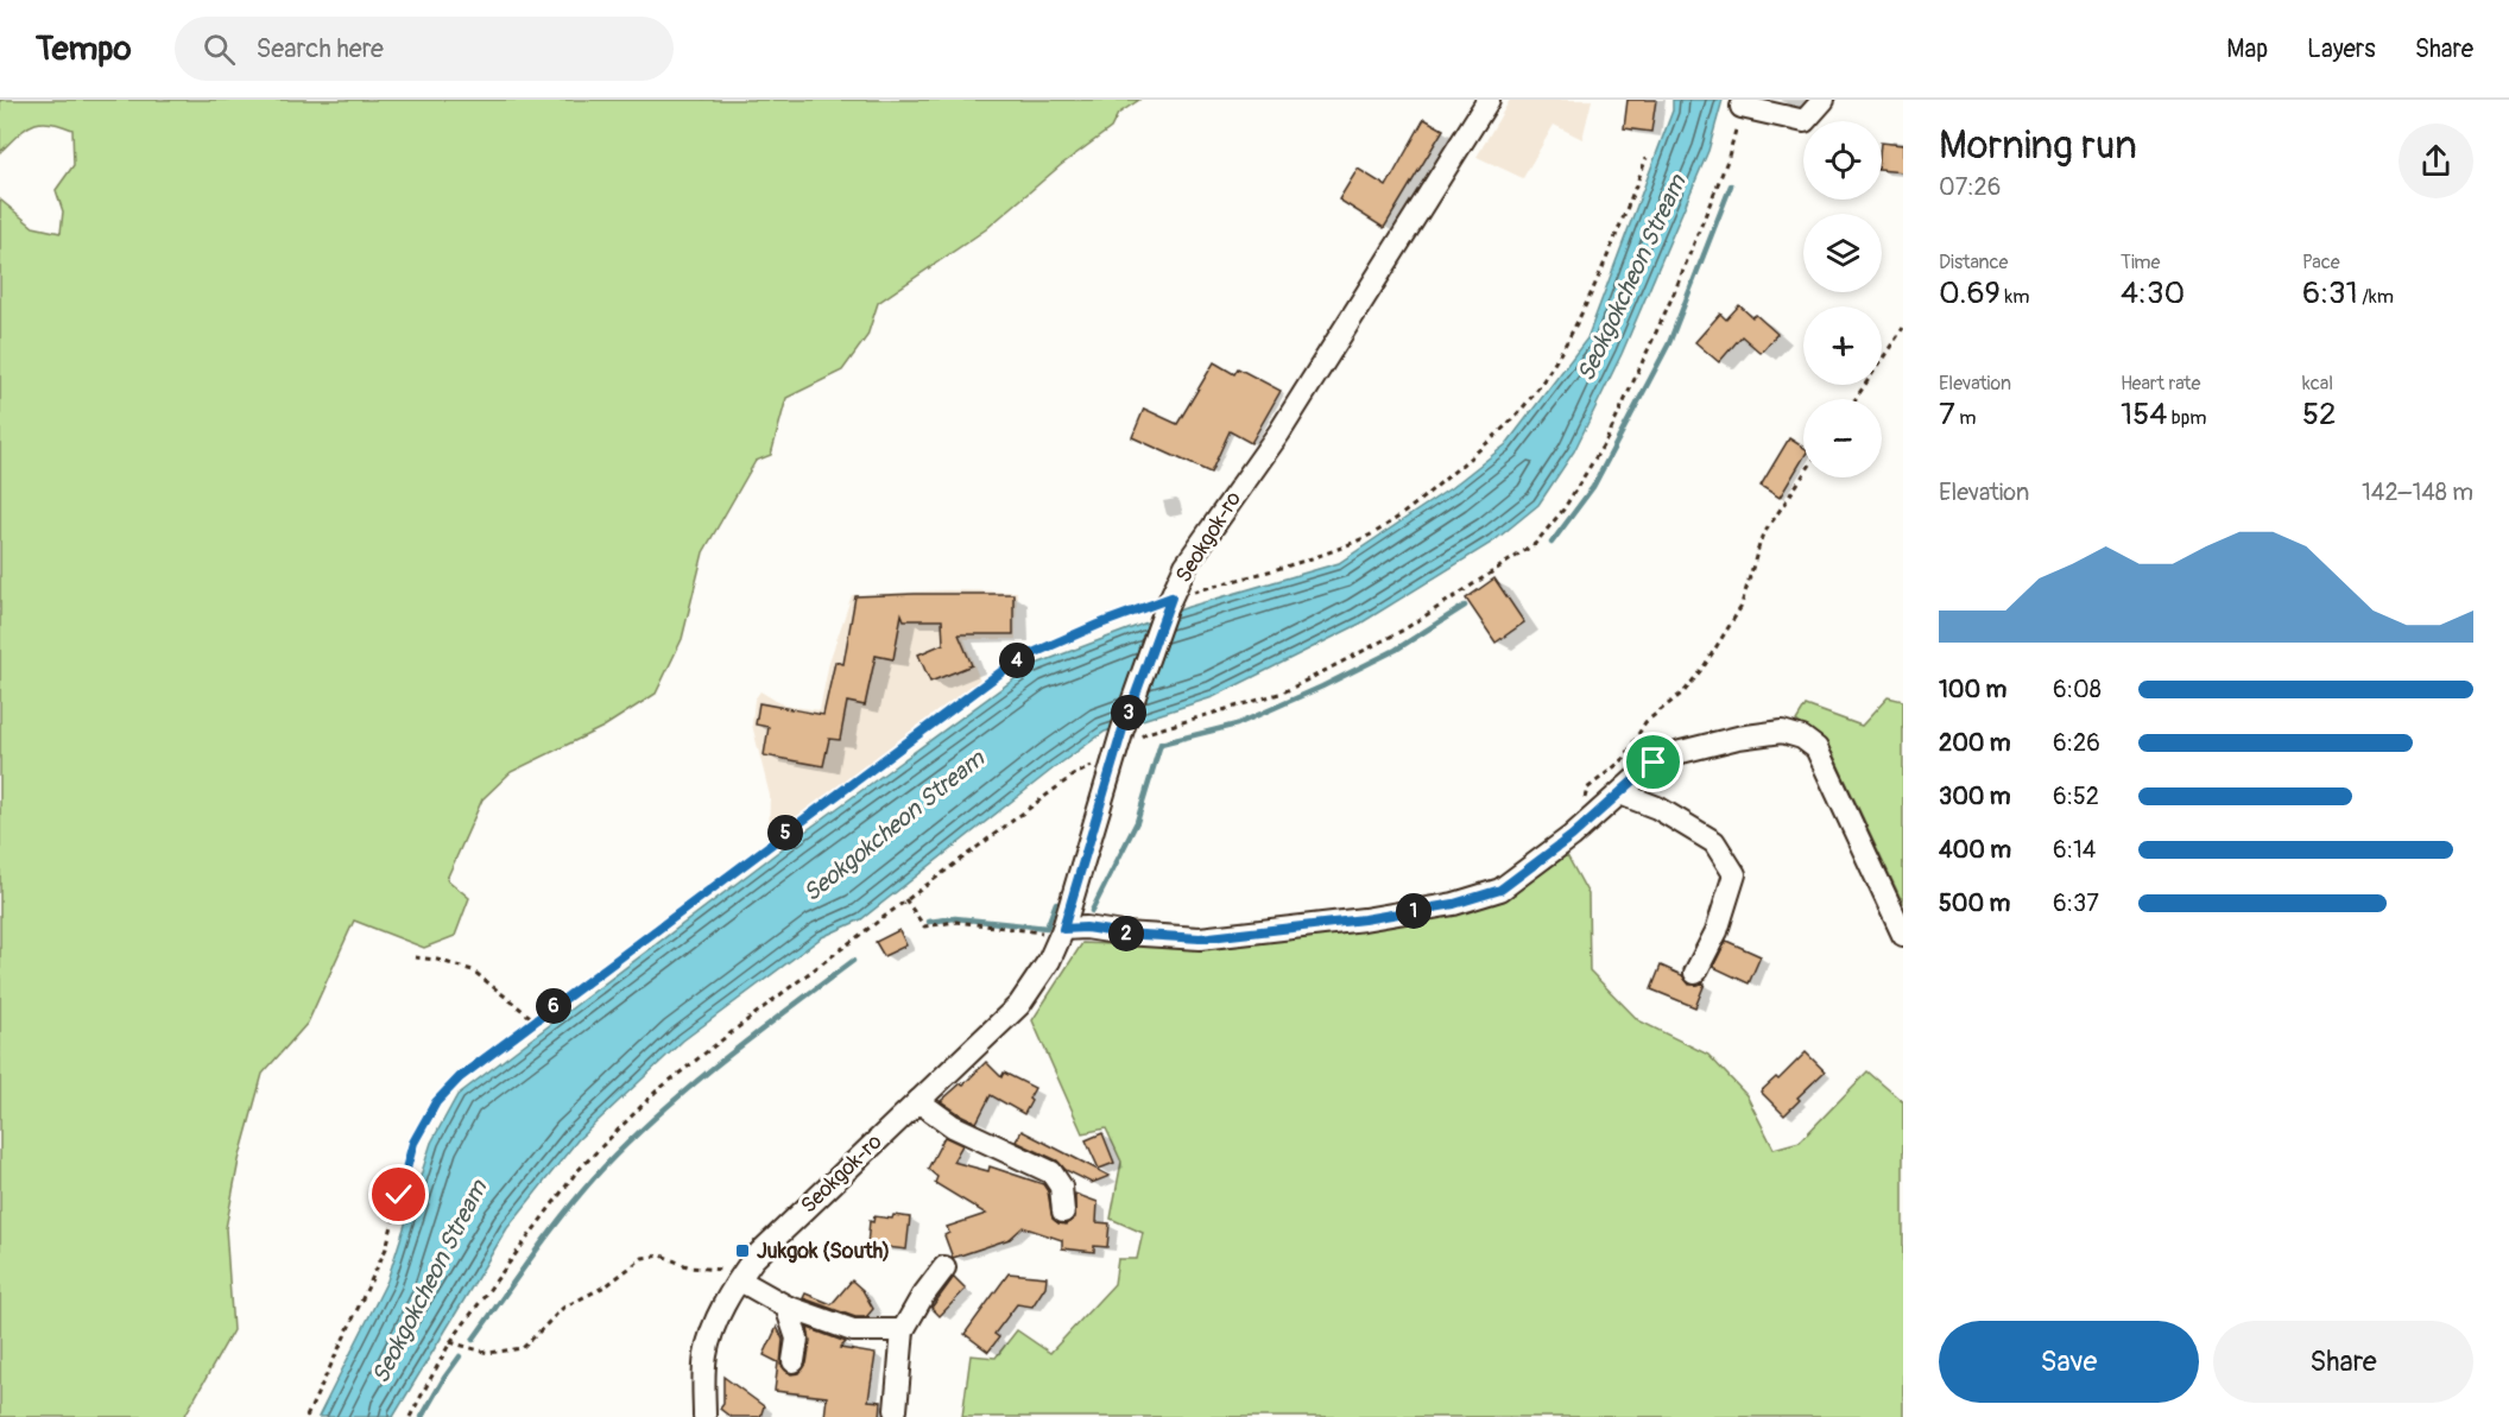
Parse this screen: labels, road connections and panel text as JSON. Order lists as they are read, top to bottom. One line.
{"streets":{"street":["Seokgok-ro"]},"water":["Seokgokcheon Stream"],"places":{"transit":["Jukgok (South)"]},"page":{"header":"Tempo","search":"Search here","nav":["Map","Layers","Share"],"heading":["Morning run","07:26"],"map_buttons":["+","−"],"stats":[["Distance","0.69 km"],["Time","4:30"],["Pace","6:31 /km"],["Elevation","7 m"],["Heart rate","154 bpm"],["kcal","52"]],"chart":["Elevation","142–148 m"],"pins":["4","3","5","1","2","6"],"list":[{"name":"100 m","note":"6:08"},{"name":"200 m","note":"6:26"},{"name":"300 m","note":"6:52"},{"name":"400 m","note":"6:14"},{"name":"500 m","note":"6:37"}],"buttons":["Save","Share"]}}
